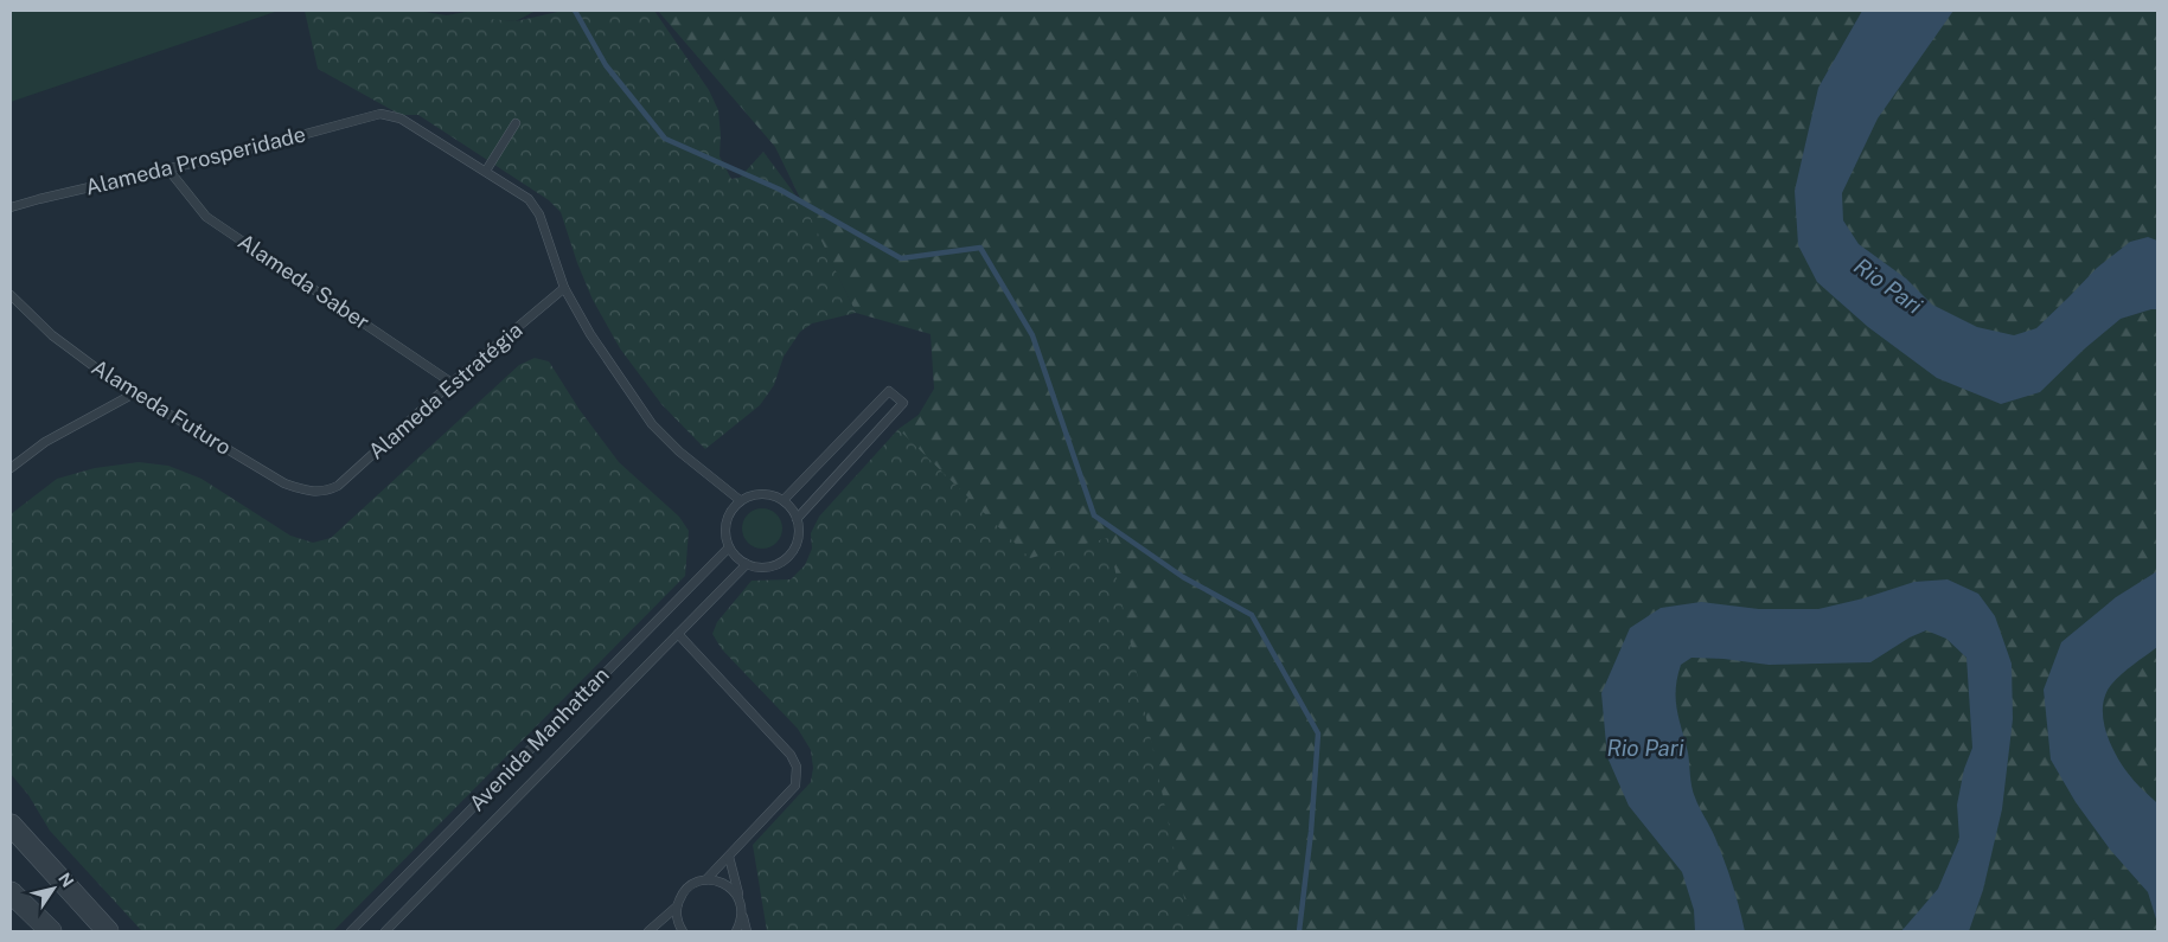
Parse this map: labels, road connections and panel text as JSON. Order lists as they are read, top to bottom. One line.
{"streets":{"lane":["Alameda Prosperidade","Alameda Saber","Alameda Estratégia","Alameda Futuro","Avenida Manhattan"]},"crossings":[["Alameda Prosperidade","Alameda Saber"],["Alameda Saber","Alameda Estratégia"],["Alameda Estratégia","Alameda Futuro"]],"water":["Rio Pari"],"north":"top right"}
